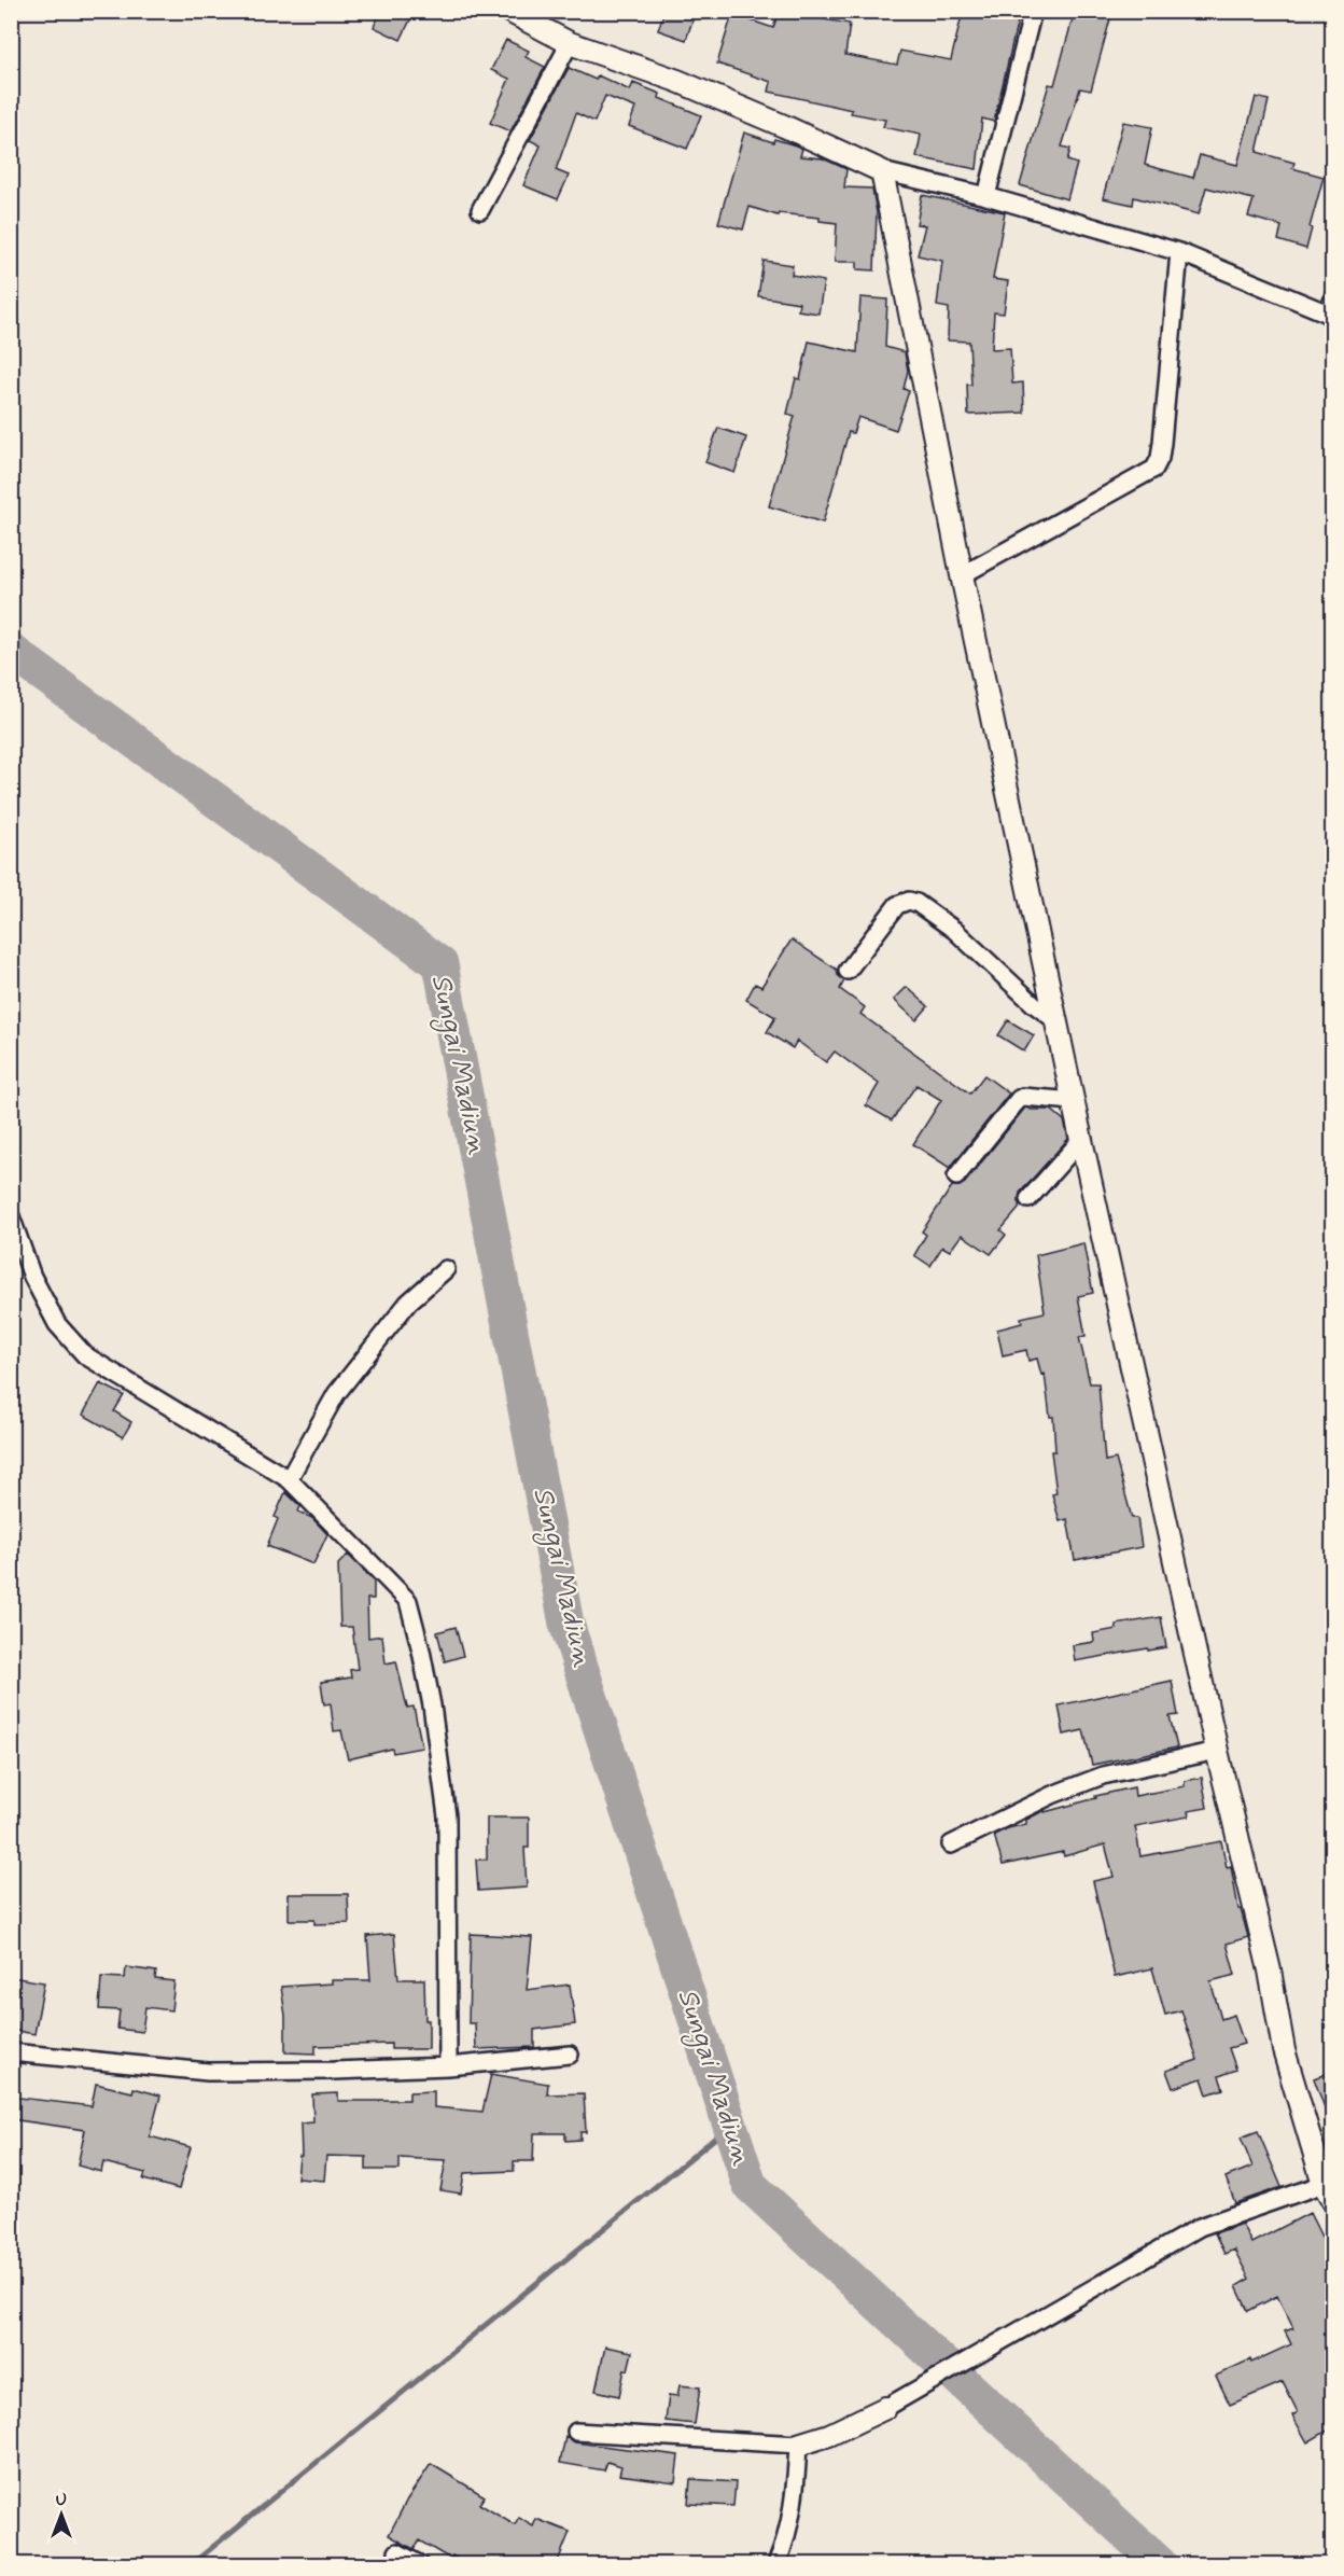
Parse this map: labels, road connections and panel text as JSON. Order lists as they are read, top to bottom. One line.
{"water":["Sungai Madiun"],"north":"top"}
